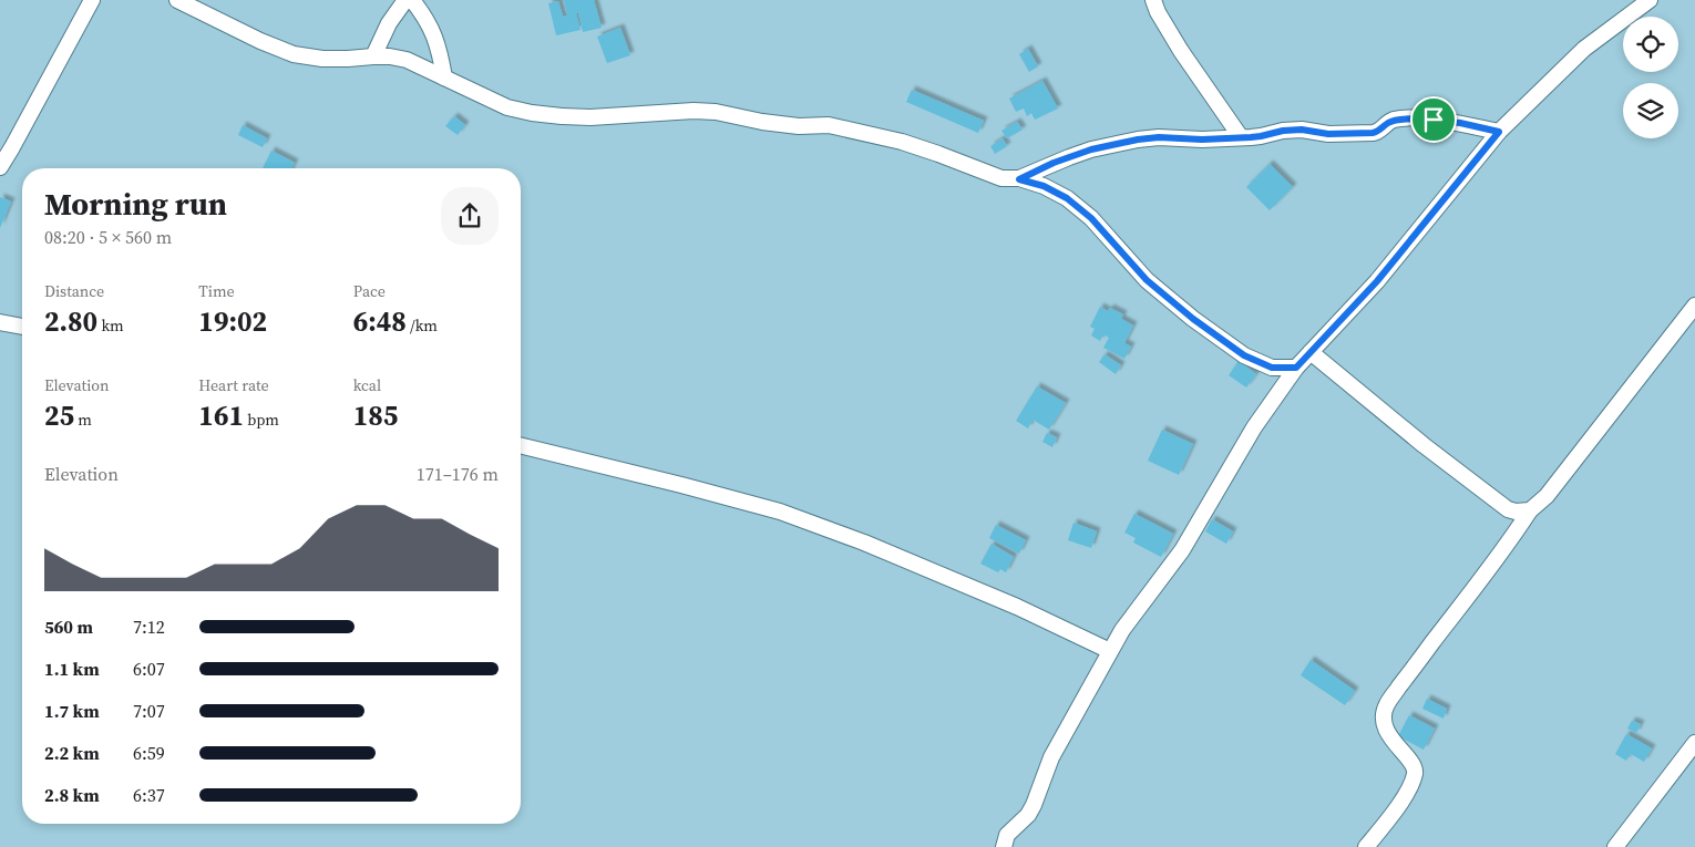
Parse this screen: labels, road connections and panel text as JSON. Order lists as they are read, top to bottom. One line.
{"page":{"heading":["Morning run","08:20 · 5 × 560 m"],"stats":[["Distance","2.80 km"],["Time","19:02"],["Pace","6:48 /km"],["Elevation","25 m"],["Heart rate","161 bpm"],["kcal","185"]],"chart":["Elevation","171–176 m"],"list":[{"name":"560 m","note":"7:12"},{"name":"1.1 km","note":"6:07"},{"name":"1.7 km","note":"7:07"},{"name":"2.2 km","note":"6:59"},{"name":"2.8 km","note":"6:37"}]}}
